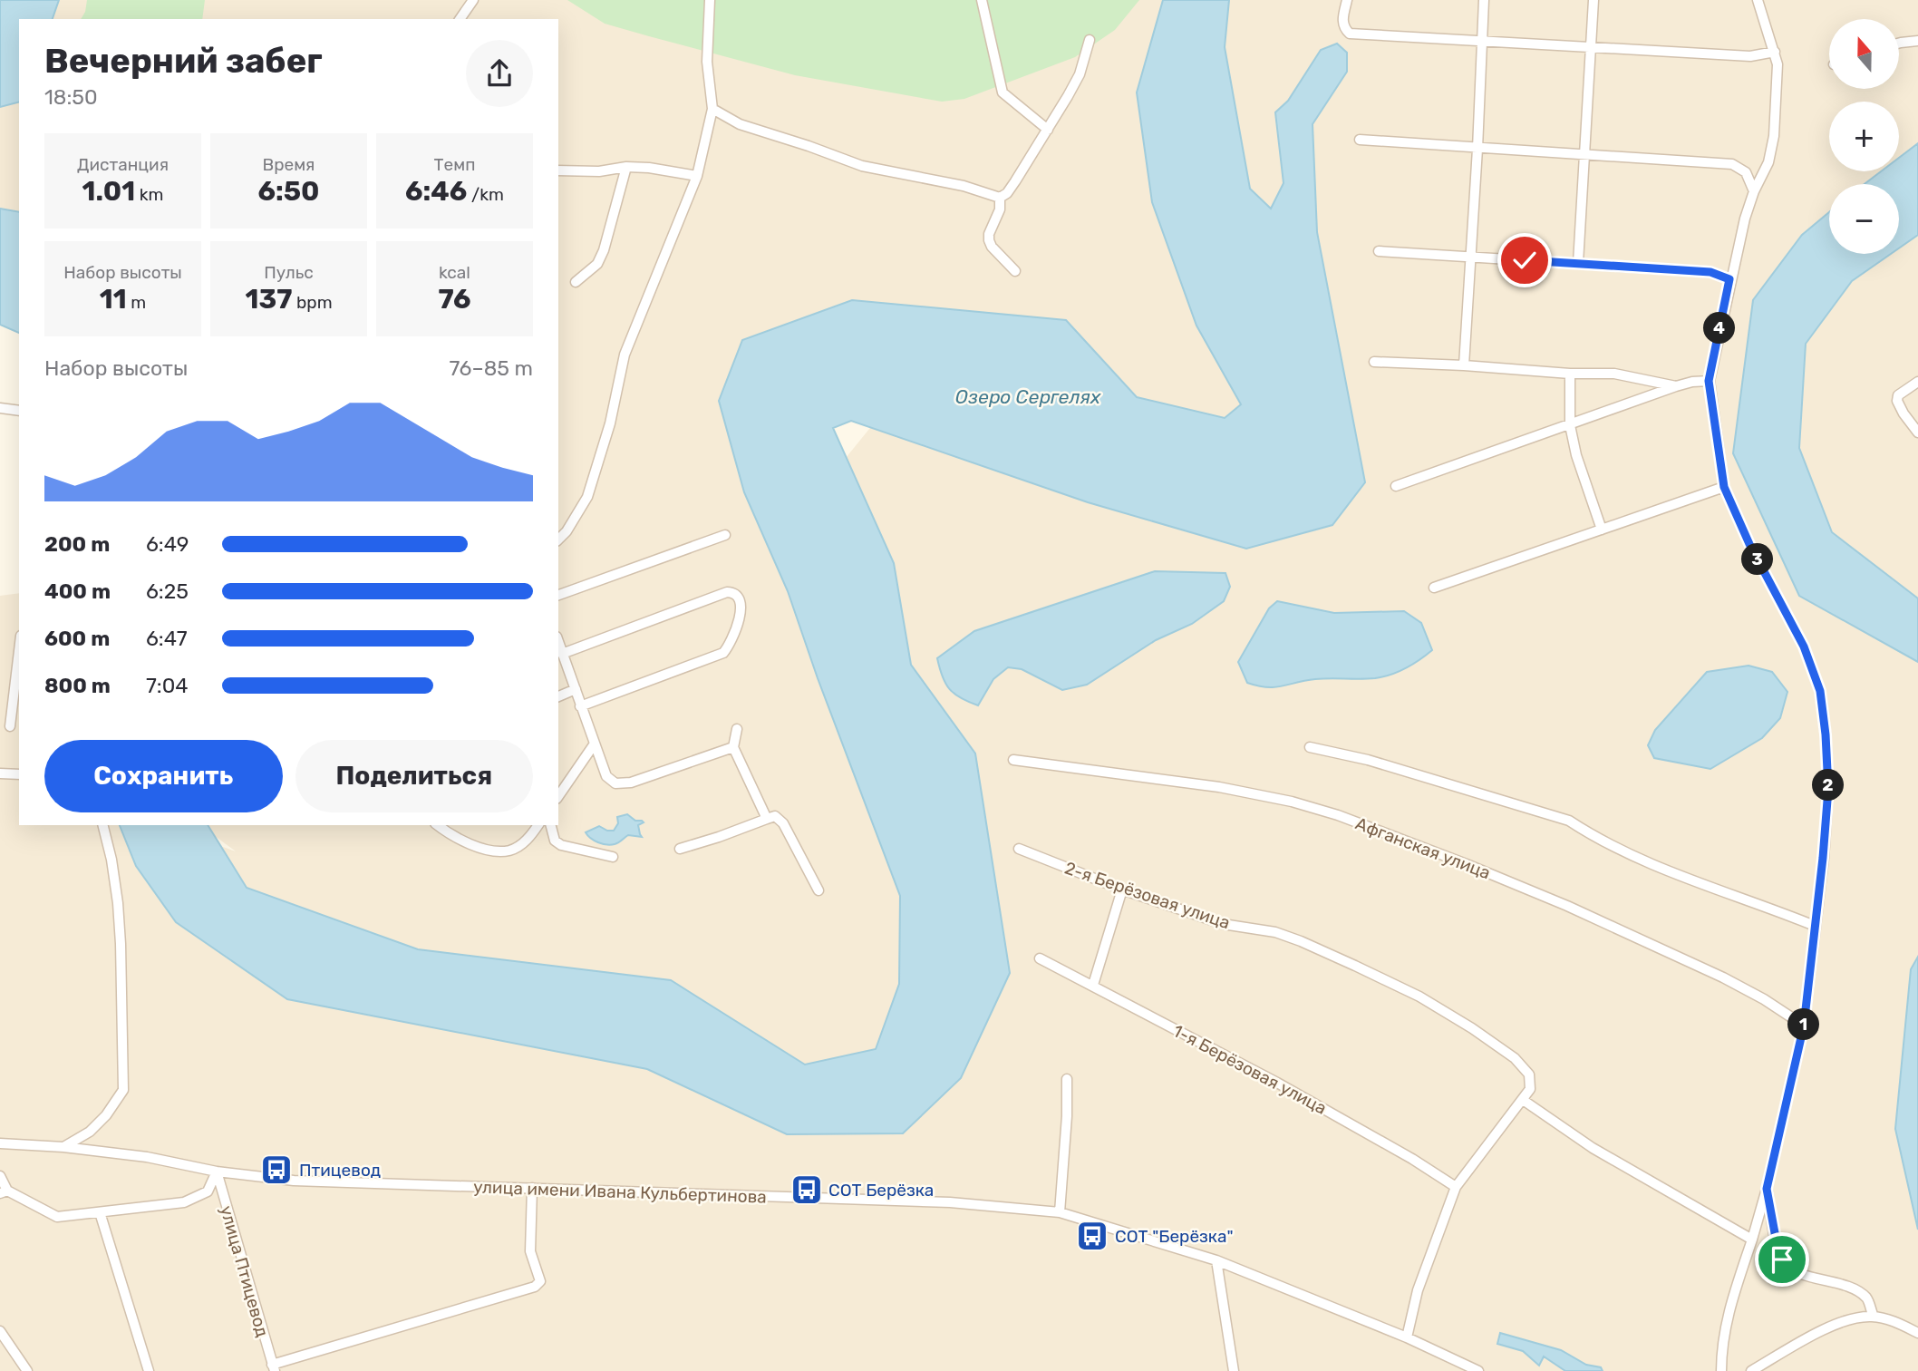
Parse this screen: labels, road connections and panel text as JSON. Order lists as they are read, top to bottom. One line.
{"streets":{"street":["Афганская улица","2-я Берёзовая улица","1-я Берёзовая улица","улица имени Ивана Кульбертинова","улица Птицевод"]},"crossings":[["улица имени Ивана Кульбертинова","улица Птицевод"]],"water":["Озеро Сергелях"],"places":{"bus stop":["Птицевод","СОТ Берёзка","СОТ \"Берёзка\""]},"north":"top","page":{"map_buttons":["+","−"],"heading":["Вечерний забег","18:50"],"stats":[["Дистанция","1.01 km"],["Время","6:50"],["Темп","6:46 /km"],["Набор высоты","11 m"],["Пульс","137 bpm"],["kcal","76"]],"pins":["4","3","2","1"],"chart":["Набор высоты","76–85 m"],"list":[{"name":"200 m","note":"6:49"},{"name":"400 m","note":"6:25"},{"name":"600 m","note":"6:47"},{"name":"800 m","note":"7:04"}],"buttons":["Сохранить","Поделиться"]}}
